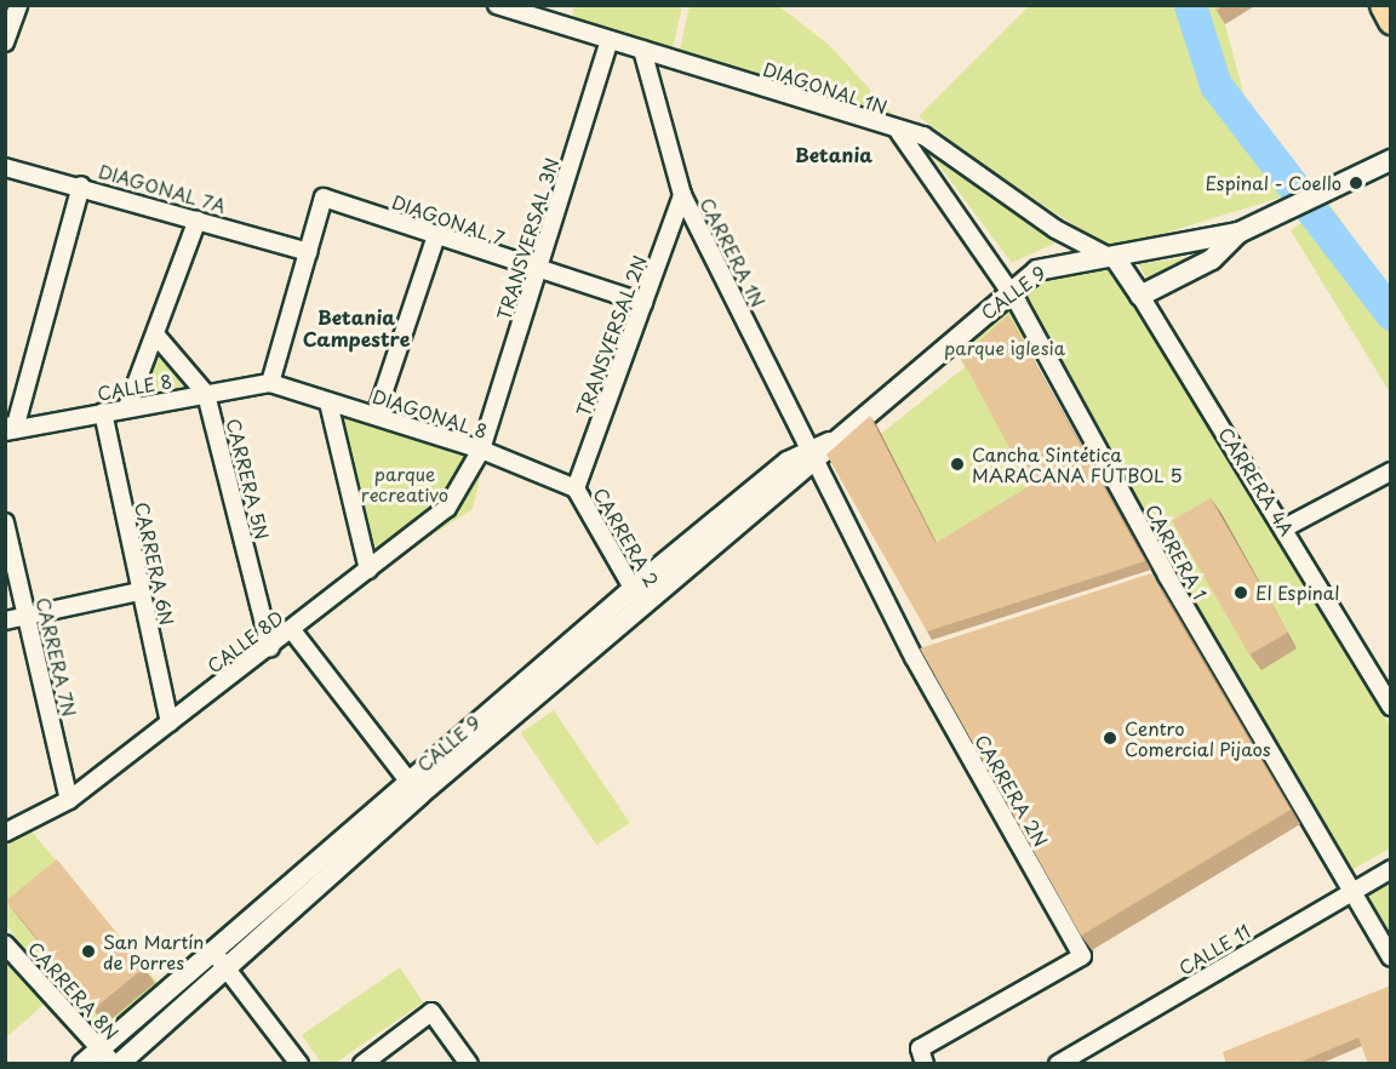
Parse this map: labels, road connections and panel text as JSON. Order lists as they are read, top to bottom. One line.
{"streets":{"street":["DIAGONAL 1N","DIAGONAL 7A","DIAGONAL 7","TRANSVERSAL 3N","CARRERA 1N","CALLE 9","TRANSVERSAL 2N","CALLE 8","DIAGONAL 8","CARRERA 5N","CARRERA 4A","CARRERA 2","CARRERA 1","CARRERA 6N","CALLE 8D","CARRERA 7N","CARRERA 2N","CALLE 11","CARRERA 8N"]},"crossings":[["DIAGONAL 1N","TRANSVERSAL 3N"],["DIAGONAL 1N","CARRERA 1N"],["DIAGONAL 1N","CALLE 9"],["DIAGONAL 1N","CARRERA 4A"],["DIAGONAL 1N","CARRERA 1"],["DIAGONAL 7A","DIAGONAL 7"],["DIAGONAL 7","TRANSVERSAL 3N"],["DIAGONAL 7","TRANSVERSAL 2N"],["TRANSVERSAL 3N","DIAGONAL 8"],["TRANSVERSAL 3N","CALLE 8D"],["CARRERA 1N","CALLE 9"],["CARRERA 1N","TRANSVERSAL 2N"],["CARRERA 1N","CARRERA 2N"],["CALLE 9","CARRERA 4A"],["CALLE 9","CARRERA 2"],["CALLE 9","CARRERA 1"],["CALLE 9","CARRERA 2N"],["CALLE 9","CARRERA 8N"],["TRANSVERSAL 2N","DIAGONAL 8"],["TRANSVERSAL 2N","CARRERA 2"],["CALLE 8","DIAGONAL 8"],["CALLE 8","CARRERA 5N"],["CALLE 8","CARRERA 6N"],["DIAGONAL 8","CARRERA 2"],["DIAGONAL 8","CALLE 8D"],["CARRERA 5N","CALLE 8D"],["CARRERA 1","CALLE 11"],["CARRERA 6N","CALLE 8D"],["CALLE 8D","CARRERA 7N"]],"districts":["Betania","Betania Campestre"],"parks":["parque iglesia","parque recreativo"],"places":["Espinal - Coello","Cancha Sintética MARACANA FÚTBOL 5","El Espinal","Centro Comercial Pijaos","San Martín de Porres"]}
